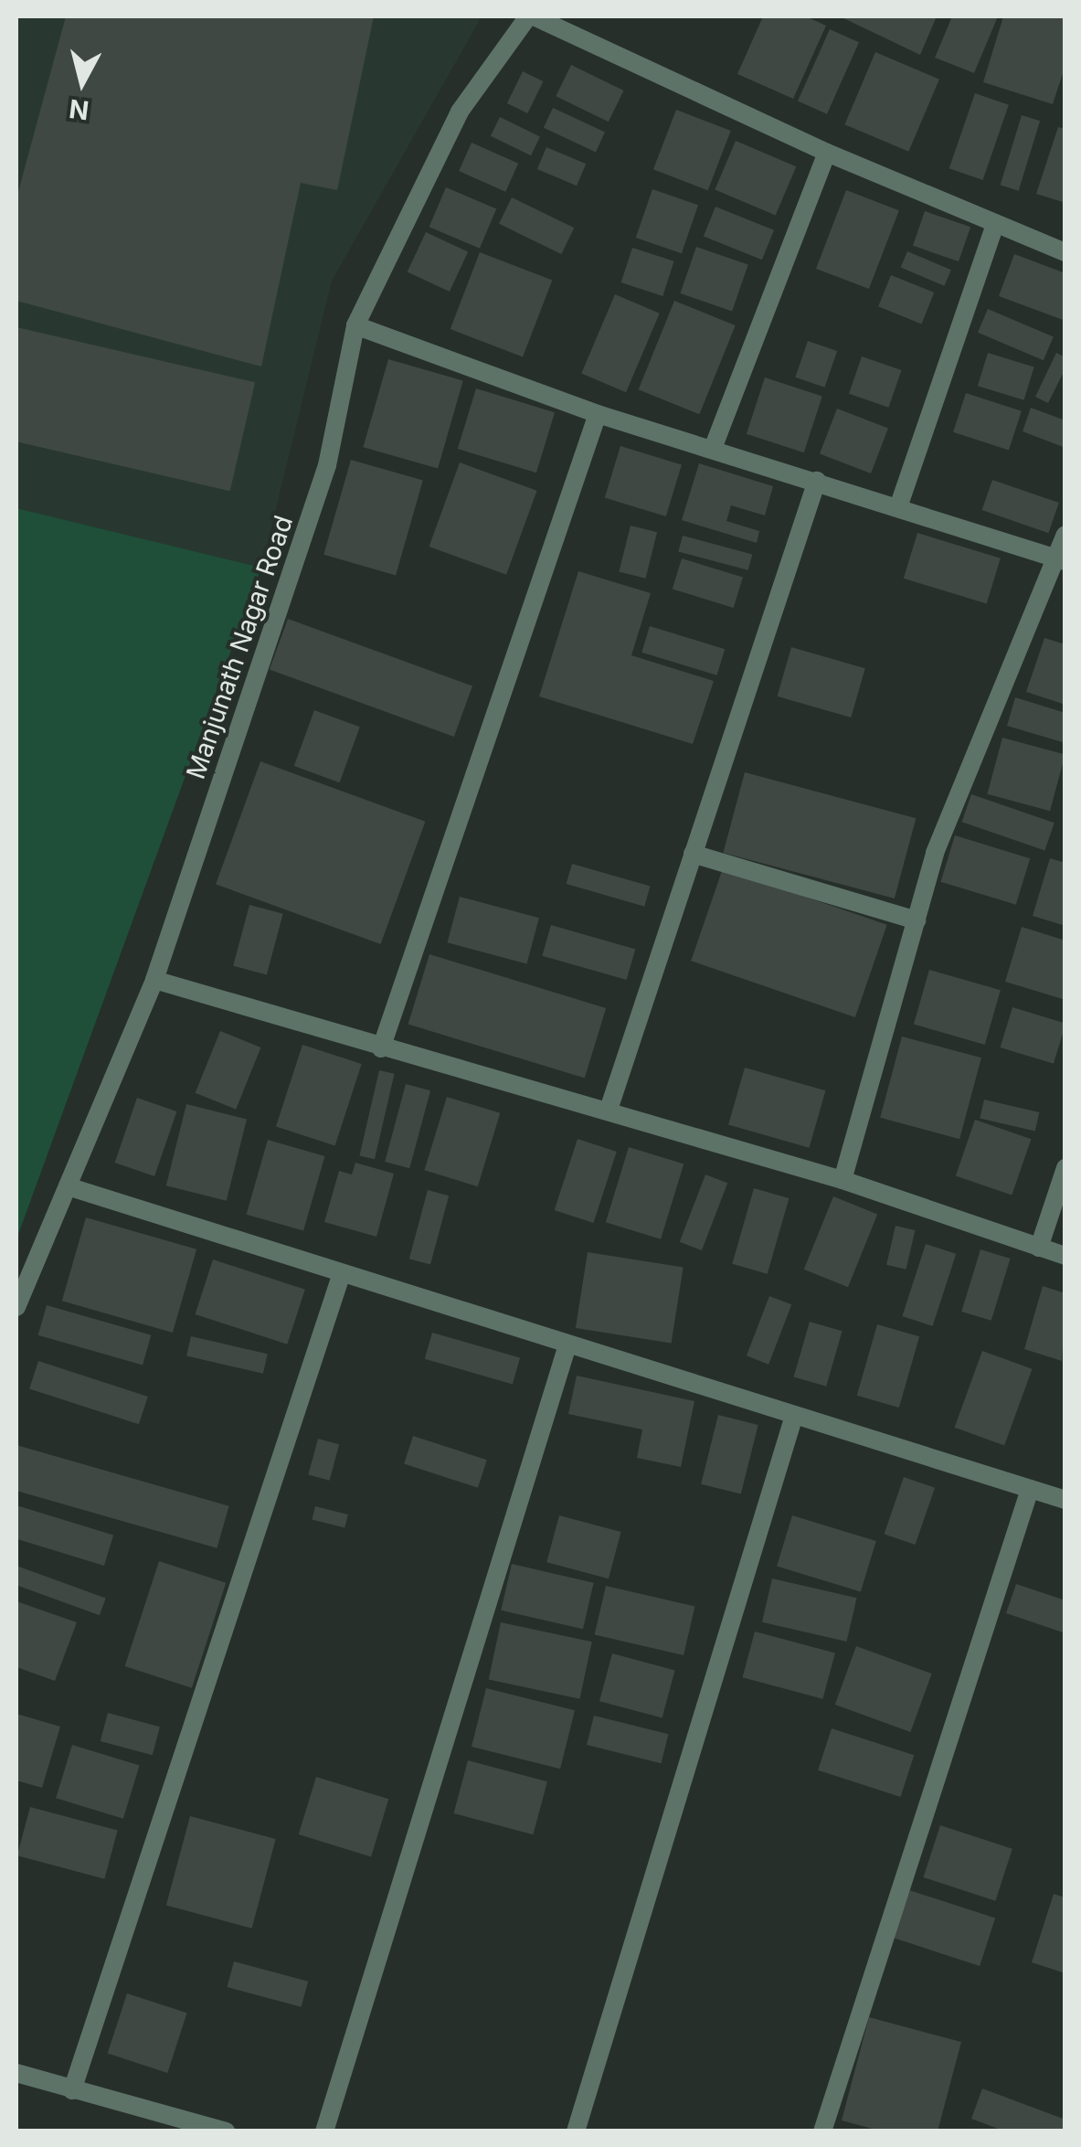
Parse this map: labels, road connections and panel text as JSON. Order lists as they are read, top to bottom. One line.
{"streets":{"street":["Manjunath Nagar Road"]},"north":"bottom"}
